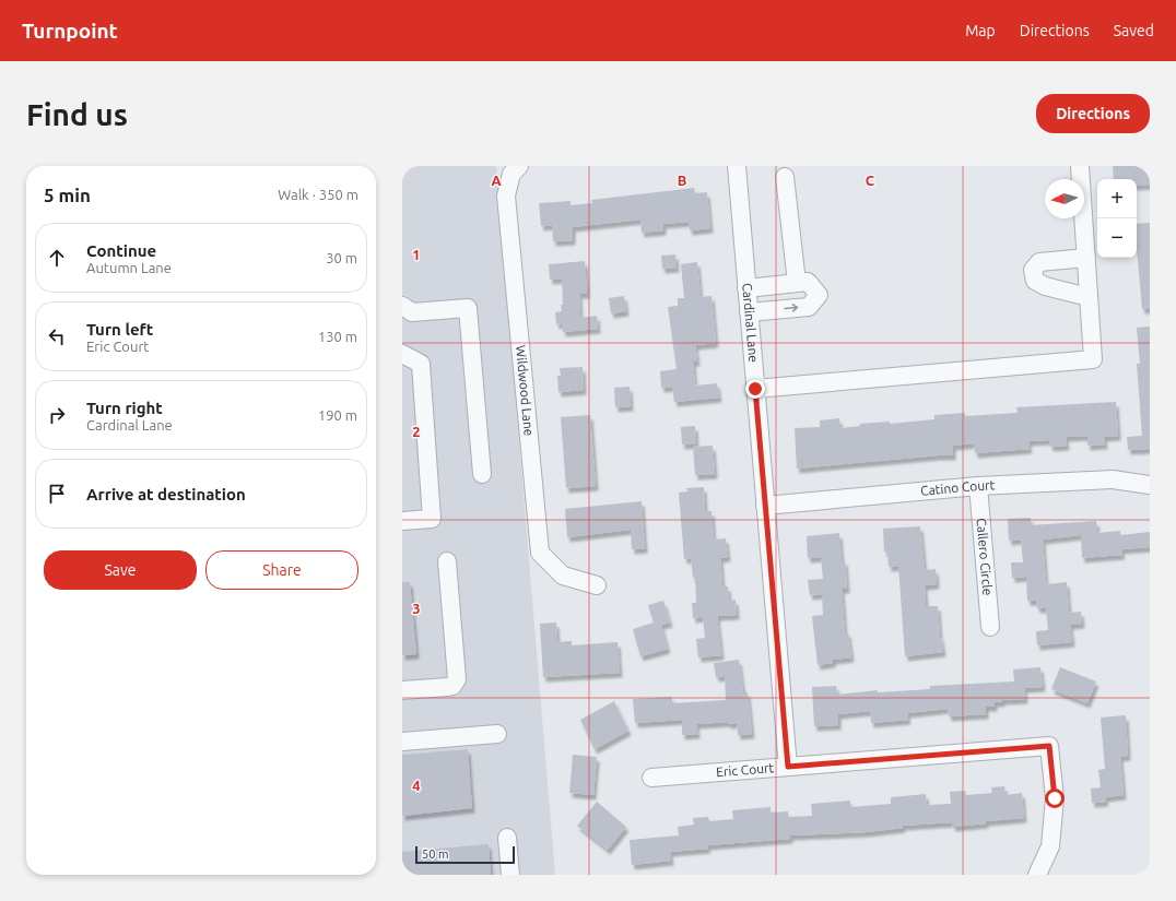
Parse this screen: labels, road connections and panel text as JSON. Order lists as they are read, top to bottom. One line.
{"streets":{"street":["Cardinal Lane","Wildwood Lane","Catino Court","Callero Circle","Eric Court"]},"crossings":[["Cardinal Lane","Catino Court"],["Cardinal Lane","Eric Court"],["Catino Court","Callero Circle"]],"scale_bar":"50 m","north":"left","page":{"header":"Turnpoint","nav":["Map","Directions","Saved"],"buttons":["Directions",["Save","Share"]],"title":"Find us","heading":["5 min","Walk · 350 m"],"map_buttons":["+","−"],"list":[["Continue","Autumn Lane","30 m"],["Turn left","Eric Court","130 m"],["Turn right","Cardinal Lane","190 m"],"Arrive at destination"],"scale":"50 m"},"grid":{"columns":["A","B","C"],"rows":["1","2","3","4"]}}
